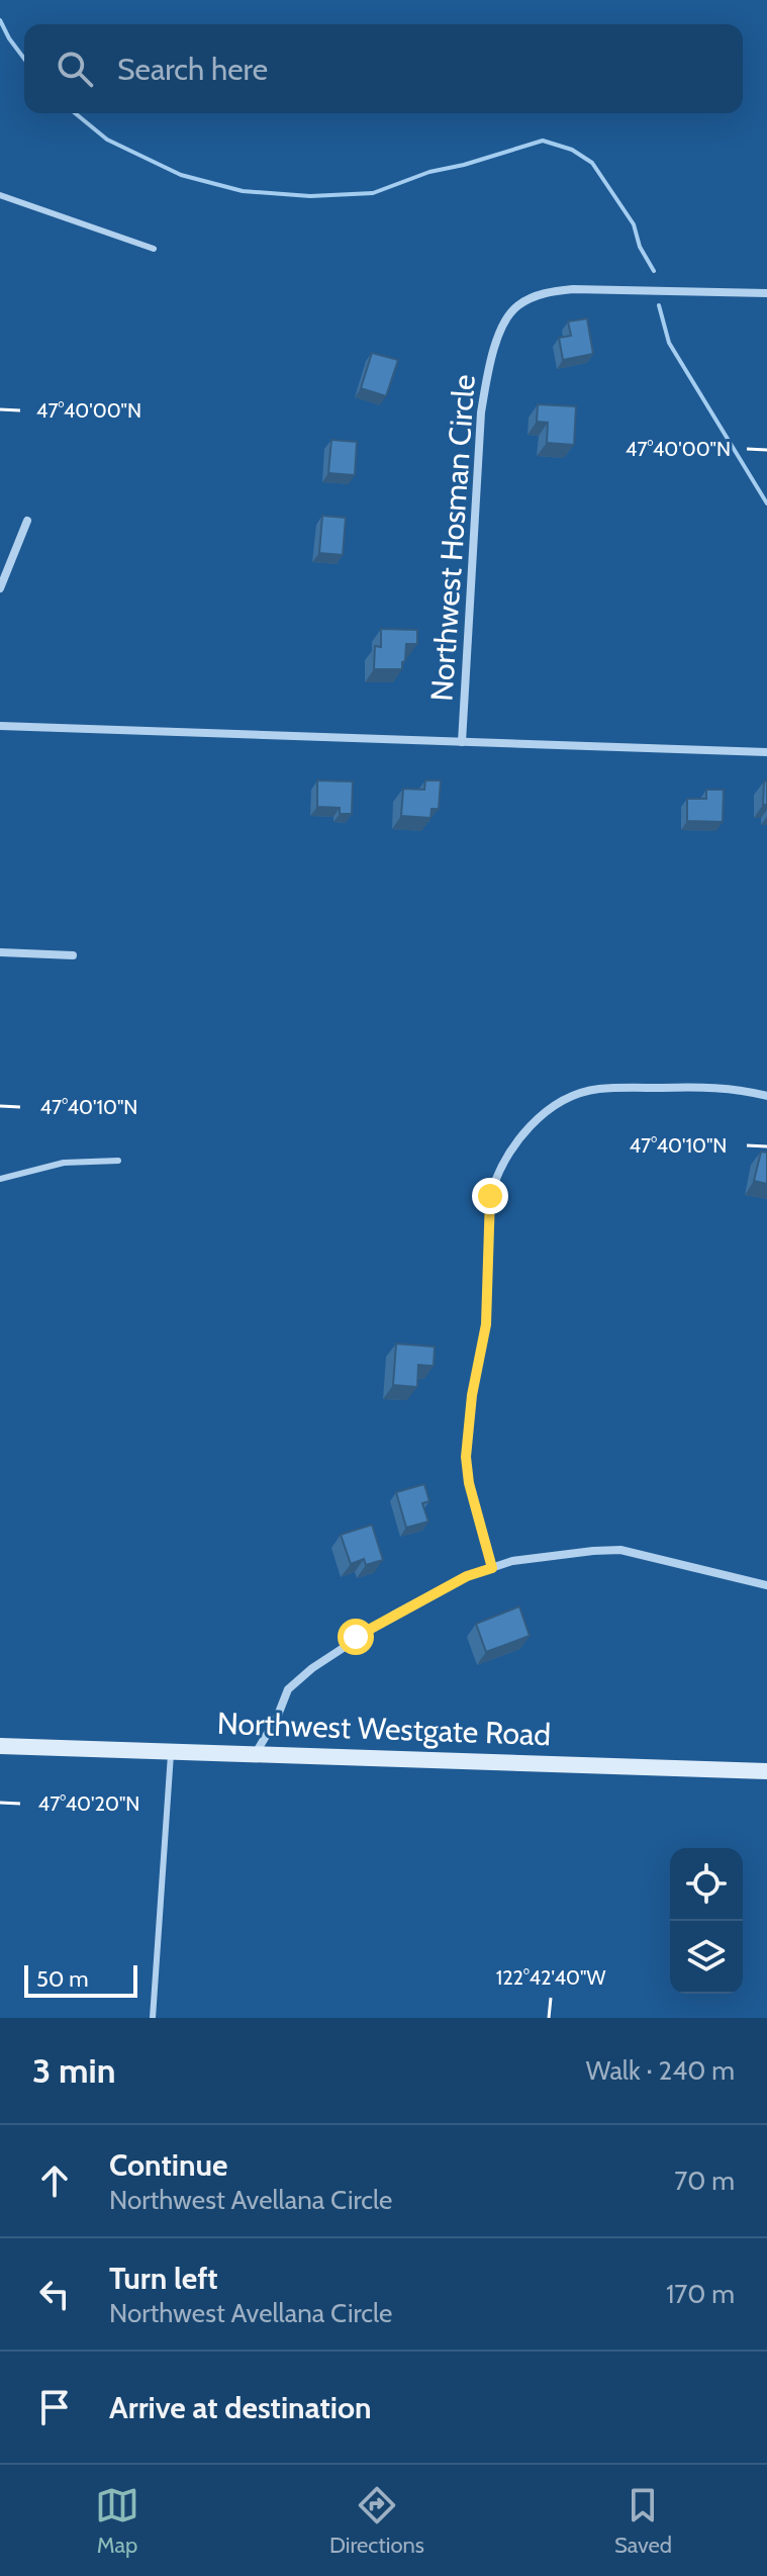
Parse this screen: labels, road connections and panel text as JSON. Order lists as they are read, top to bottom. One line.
{"streets":{"street":["Northwest Hosman Circle","Northwest Westgate Road"]},"scale_bar":"50 m","page":{"search":"Search here","scale":"50 m","heading":["3 min","Walk · 240 m"],"list":[["Continue","Northwest Avellana Circle","70 m"],["Turn left","Northwest Avellana Circle","170 m"],"Arrive at destination"],"nav":["Map","Directions","Saved"]},"coordinates":["47°40'00\"N","47°40'10\"N","47°40'20\"N","122°42'40\"W"]}
